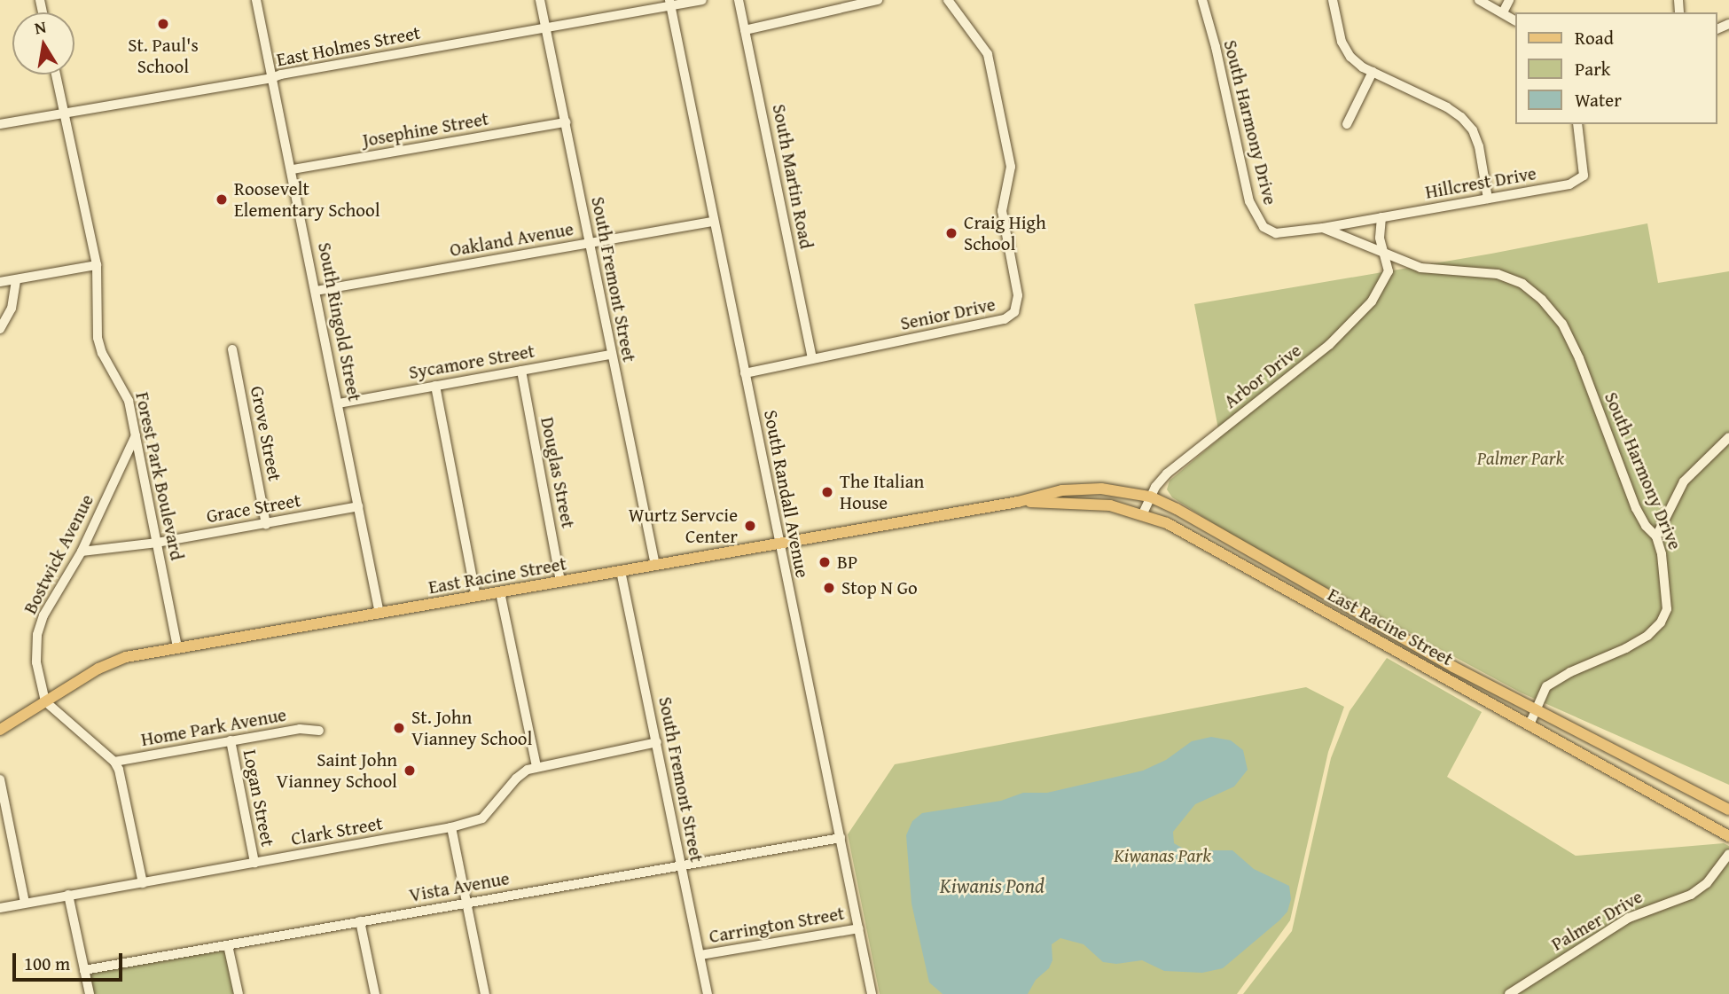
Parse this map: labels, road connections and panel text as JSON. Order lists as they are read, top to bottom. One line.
{"streets":{"main road":["East Racine Street"],"street":["East Holmes Street","South Harmony Drive","Josephine Street","South Martin Road","Hillcrest Drive","Oakland Avenue","South Fremont Street","Senior Drive","South Ringold Street","Sycamore Street","Arbor Drive","Grove Street","Douglas Street","Forest Park Boulevard","South Randall Avenue","Grace Street","Bostwick Avenue","Home Park Avenue","Logan Street","Clark Street","Vista Avenue","Palmer Drive","Carrington Street"]},"crossings":[["East Holmes Street","South Fremont Street"],["East Holmes Street","South Ringold Street"],["East Holmes Street","Forest Park Boulevard"],["East Holmes Street","South Randall Avenue"],["South Harmony Drive","Hillcrest Drive"],["South Harmony Drive","Arbor Drive"],["South Harmony Drive","East Racine Street"],["Josephine Street","South Fremont Street"],["Josephine Street","South Ringold Street"],["South Martin Road","Senior Drive"],["Oakland Avenue","South Fremont Street"],["Oakland Avenue","South Ringold Street"],["Oakland Avenue","South Randall Avenue"],["South Fremont Street","Sycamore Street"],["South Fremont Street","East Racine Street"],["South Fremont Street","Clark Street"],["South Fremont Street","Vista Avenue"],["South Fremont Street","Carrington Street"],["Senior Drive","South Randall Avenue"],["South Ringold Street","Sycamore Street"],["South Ringold Street","Grace Street"],["South Ringold Street","East Racine Street"],["Sycamore Street","Douglas Street"],["Arbor Drive","East Racine Street"],["Grove Street","Grace Street"],["Douglas Street","East Racine Street"],["Forest Park Boulevard","Grace Street"],["Forest Park Boulevard","Bostwick Avenue"],["Forest Park Boulevard","East Racine Street"],["South Randall Avenue","East Racine Street"],["South Randall Avenue","Vista Avenue"],["South Randall Avenue","Carrington Street"],["Grace Street","Bostwick Avenue"],["Bostwick Avenue","East Racine Street"],["Home Park Avenue","Logan Street"],["Logan Street","Clark Street"]],"water":["Kiwanis Pond"],"parks":["Palmer Park","Kiwanas Park"],"places":["St. Paul's School","Roosevelt Elementary School","Craig High School","The Italian House","Wurtz Servcie Center","BP","Stop N Go","St. John Vianney School","Saint John Vianney School"],"legend":["Road","Park","Water"],"scale_bar":"100 m","north":"top"}
